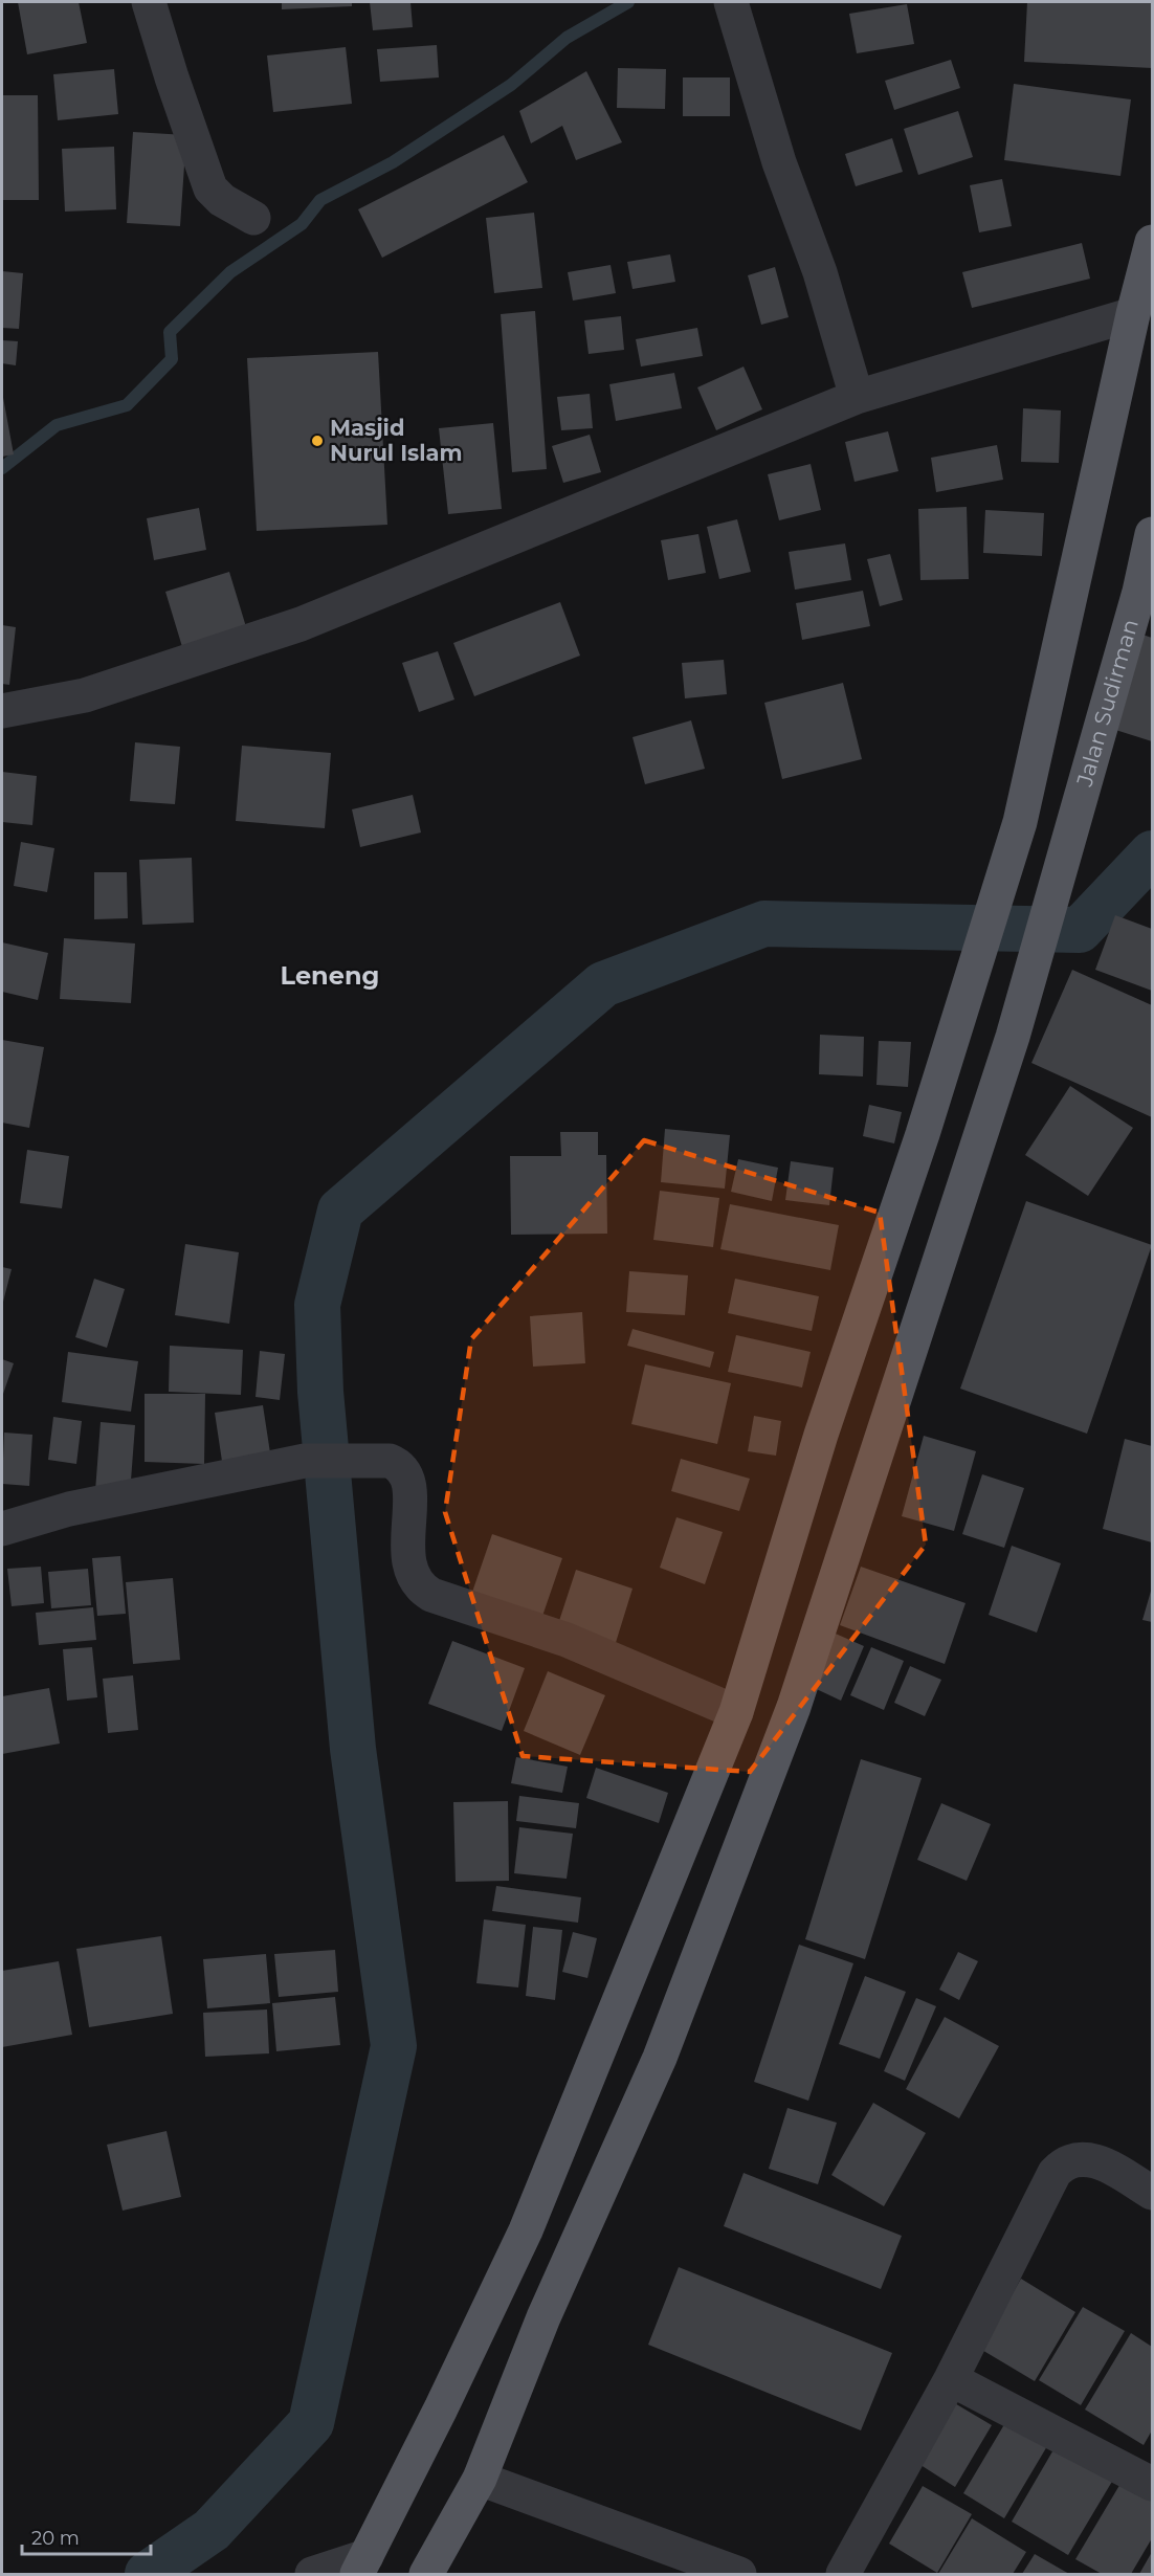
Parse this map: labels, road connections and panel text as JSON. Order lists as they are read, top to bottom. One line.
{"streets":{"main road":["Jalan Sudirman"]},"districts":["Leneng"],"places":["Masjid Nurul Islam"],"scale_bar":"20 m"}
